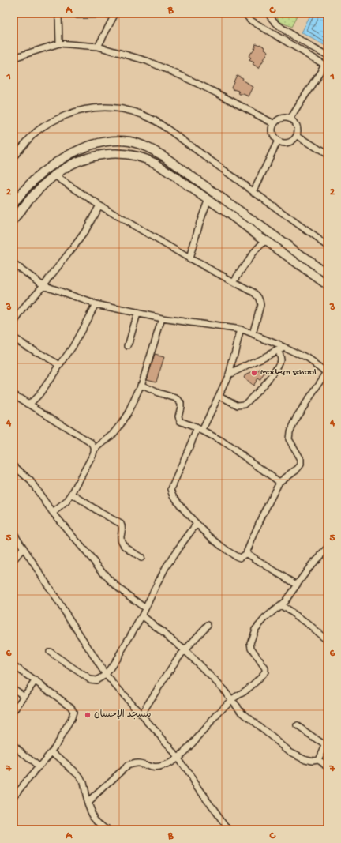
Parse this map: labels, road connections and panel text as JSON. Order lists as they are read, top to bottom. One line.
{"places":["Modern school","مسجد الإحسان"],"grid":{"columns":["A","B","C"],"rows":["1","2","3","4","5","6","7"]}}
